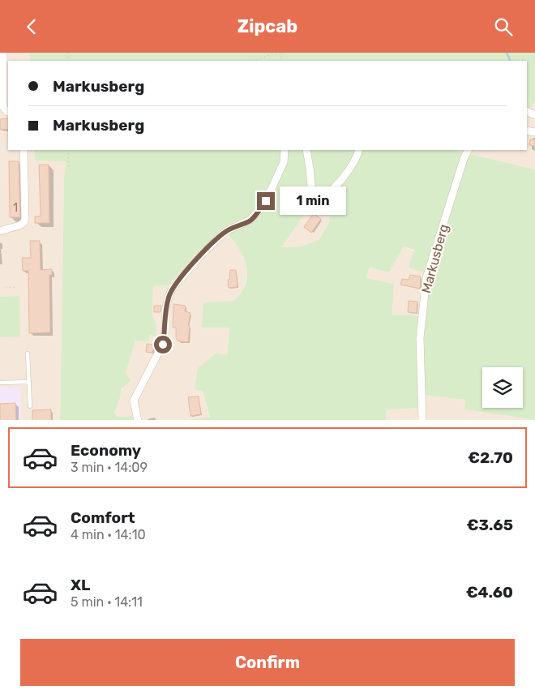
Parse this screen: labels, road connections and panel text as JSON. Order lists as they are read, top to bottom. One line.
{"streets":{"street":["Markusberg"]},"house_numbers":["1"],"page":{"header":"Zipcab","banner":["Markusberg","Markusberg"],"bubble":"1 min","list":[{"name":"Economy","note":"3 min · 14:09","value":"€2.70"},{"name":"Comfort","note":"4 min · 14:10","value":"€3.65"},{"name":"XL","note":"5 min · 14:11","value":"€4.60"}],"buttons":"Confirm"}}
